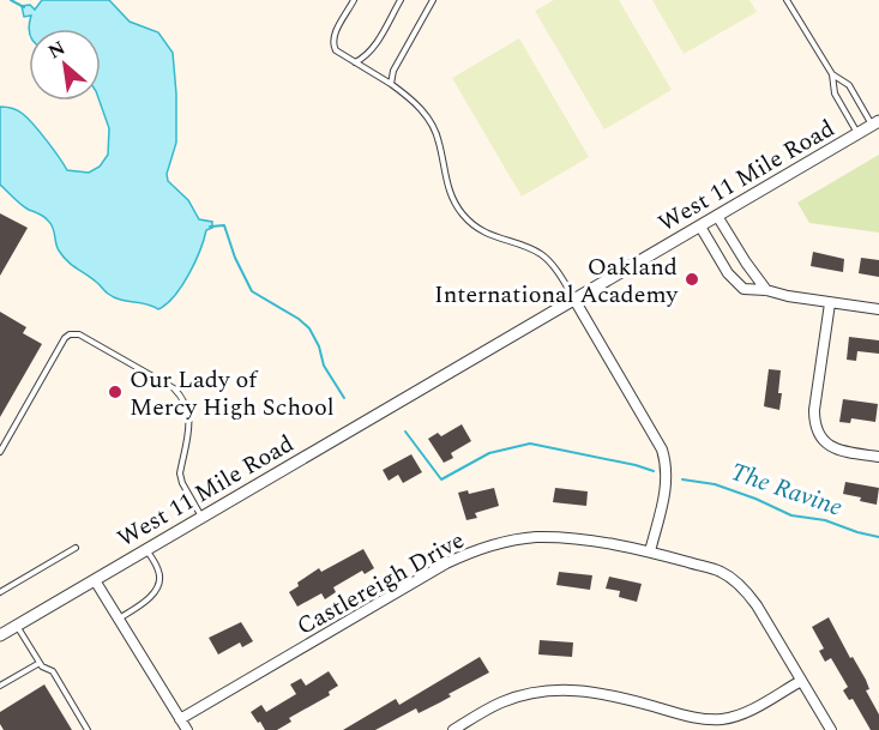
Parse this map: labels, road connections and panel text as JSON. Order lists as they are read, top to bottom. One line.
{"streets":{"street":["West 11 Mile Road","Castlereigh Drive"]},"water":["The Ravine"],"places":["Oakland International Academy","Our Lady of Mercy High School"],"north":"top left"}
